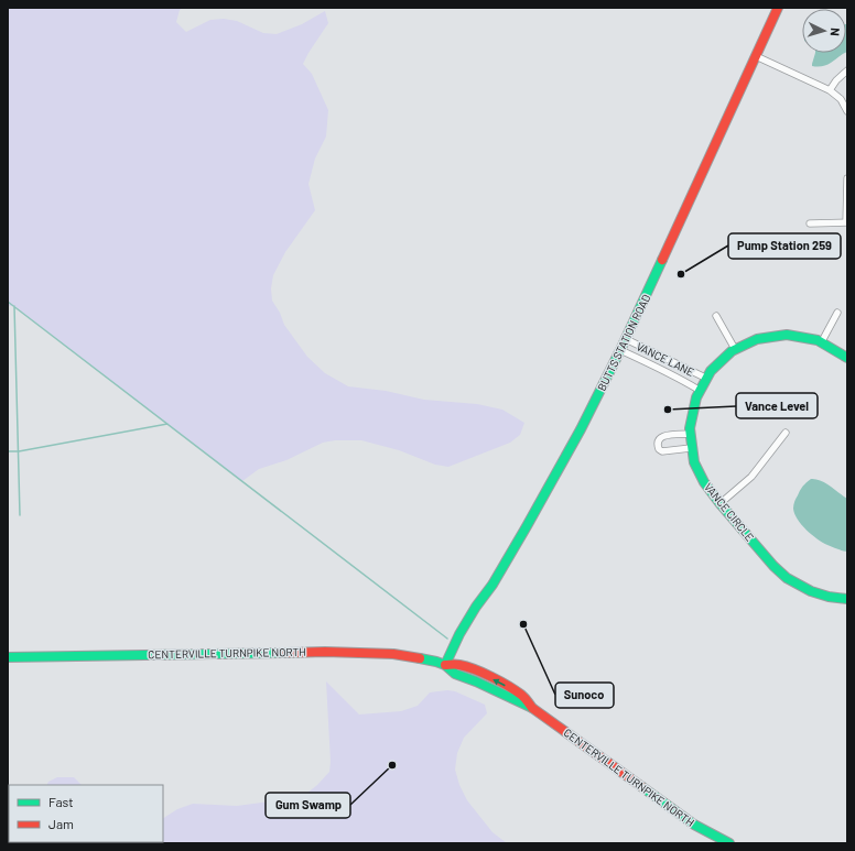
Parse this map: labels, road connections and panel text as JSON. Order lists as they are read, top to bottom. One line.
{"streets":{"main road":["BUTTS STATION ROAD","VANCE CIRCLE","CENTERVILLE TURNPIKE NORTH"],"street":["VANCE LANE"]},"crossings":[["BUTTS STATION ROAD","VANCE LANE"],["BUTTS STATION ROAD","CENTERVILLE TURNPIKE NORTH"],["VANCE LANE","VANCE CIRCLE"]],"places":["Pump Station 259","Vance Level","Sunoco","Gum Swamp"],"legend":["Fast","Jam"],"north":"right"}
